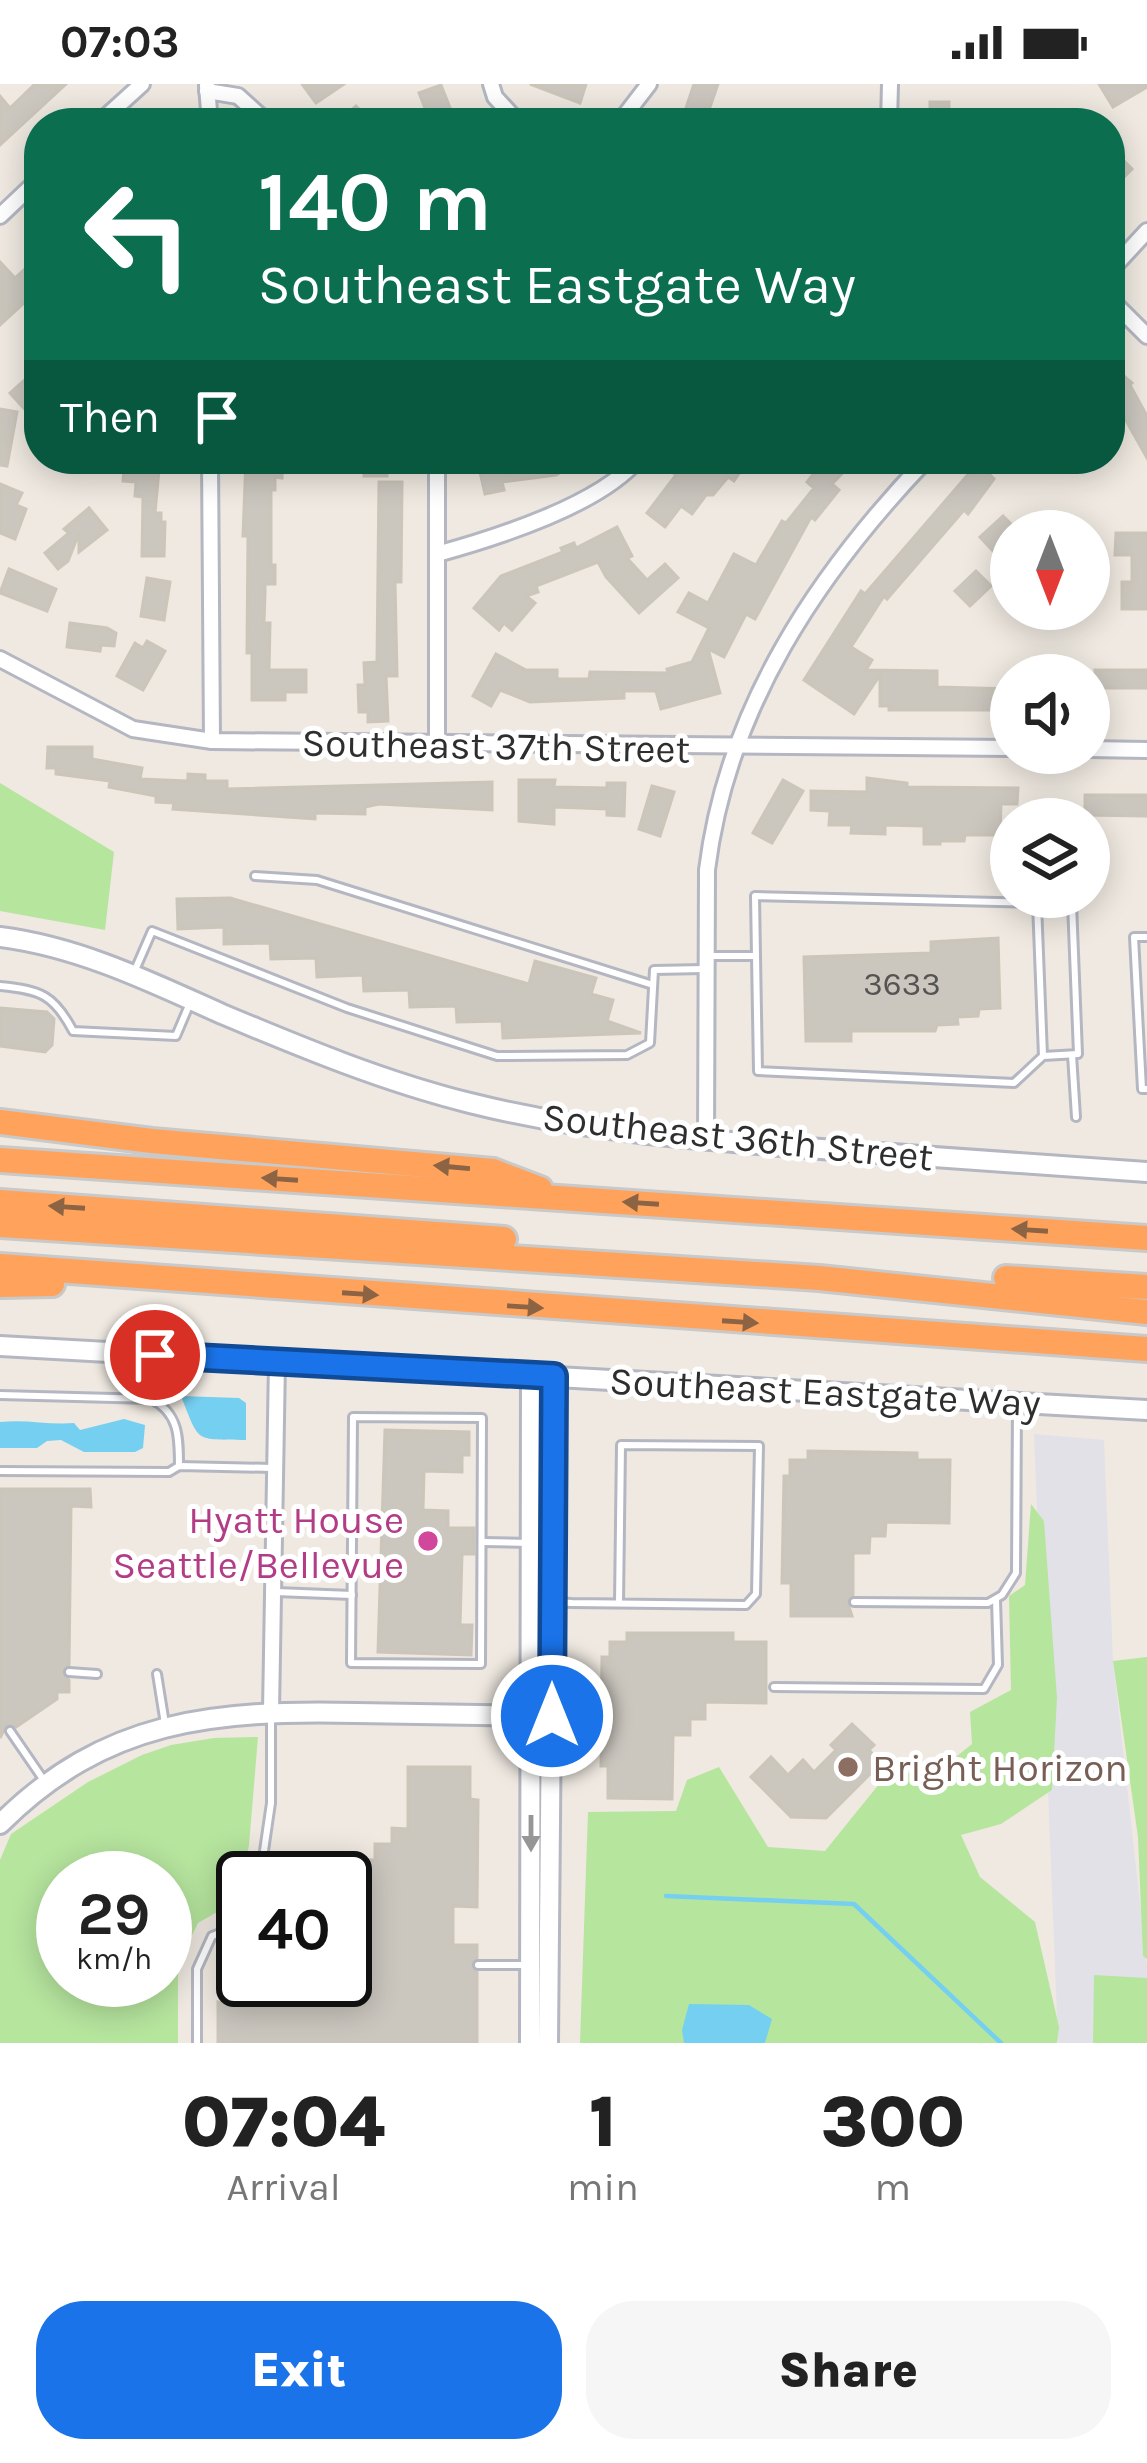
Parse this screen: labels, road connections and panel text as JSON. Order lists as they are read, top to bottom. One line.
{"streets":{"main road":["Southeast 36th Street","Southeast Eastgate Way"],"street":["Southeast 37th Street"]},"places":["Hyatt House Seattle/Bellevue","Bright Horizon"],"house_numbers":["3633"],"north":"bottom","page":{"status":"07:03","turn":["140 m","Southeast Eastgate Way"],"then":"Then","speed":"29 km/h","limit":"40","eta":["07:04","Arrival","1","min","300","m"],"buttons":["Exit","Share"]}}
